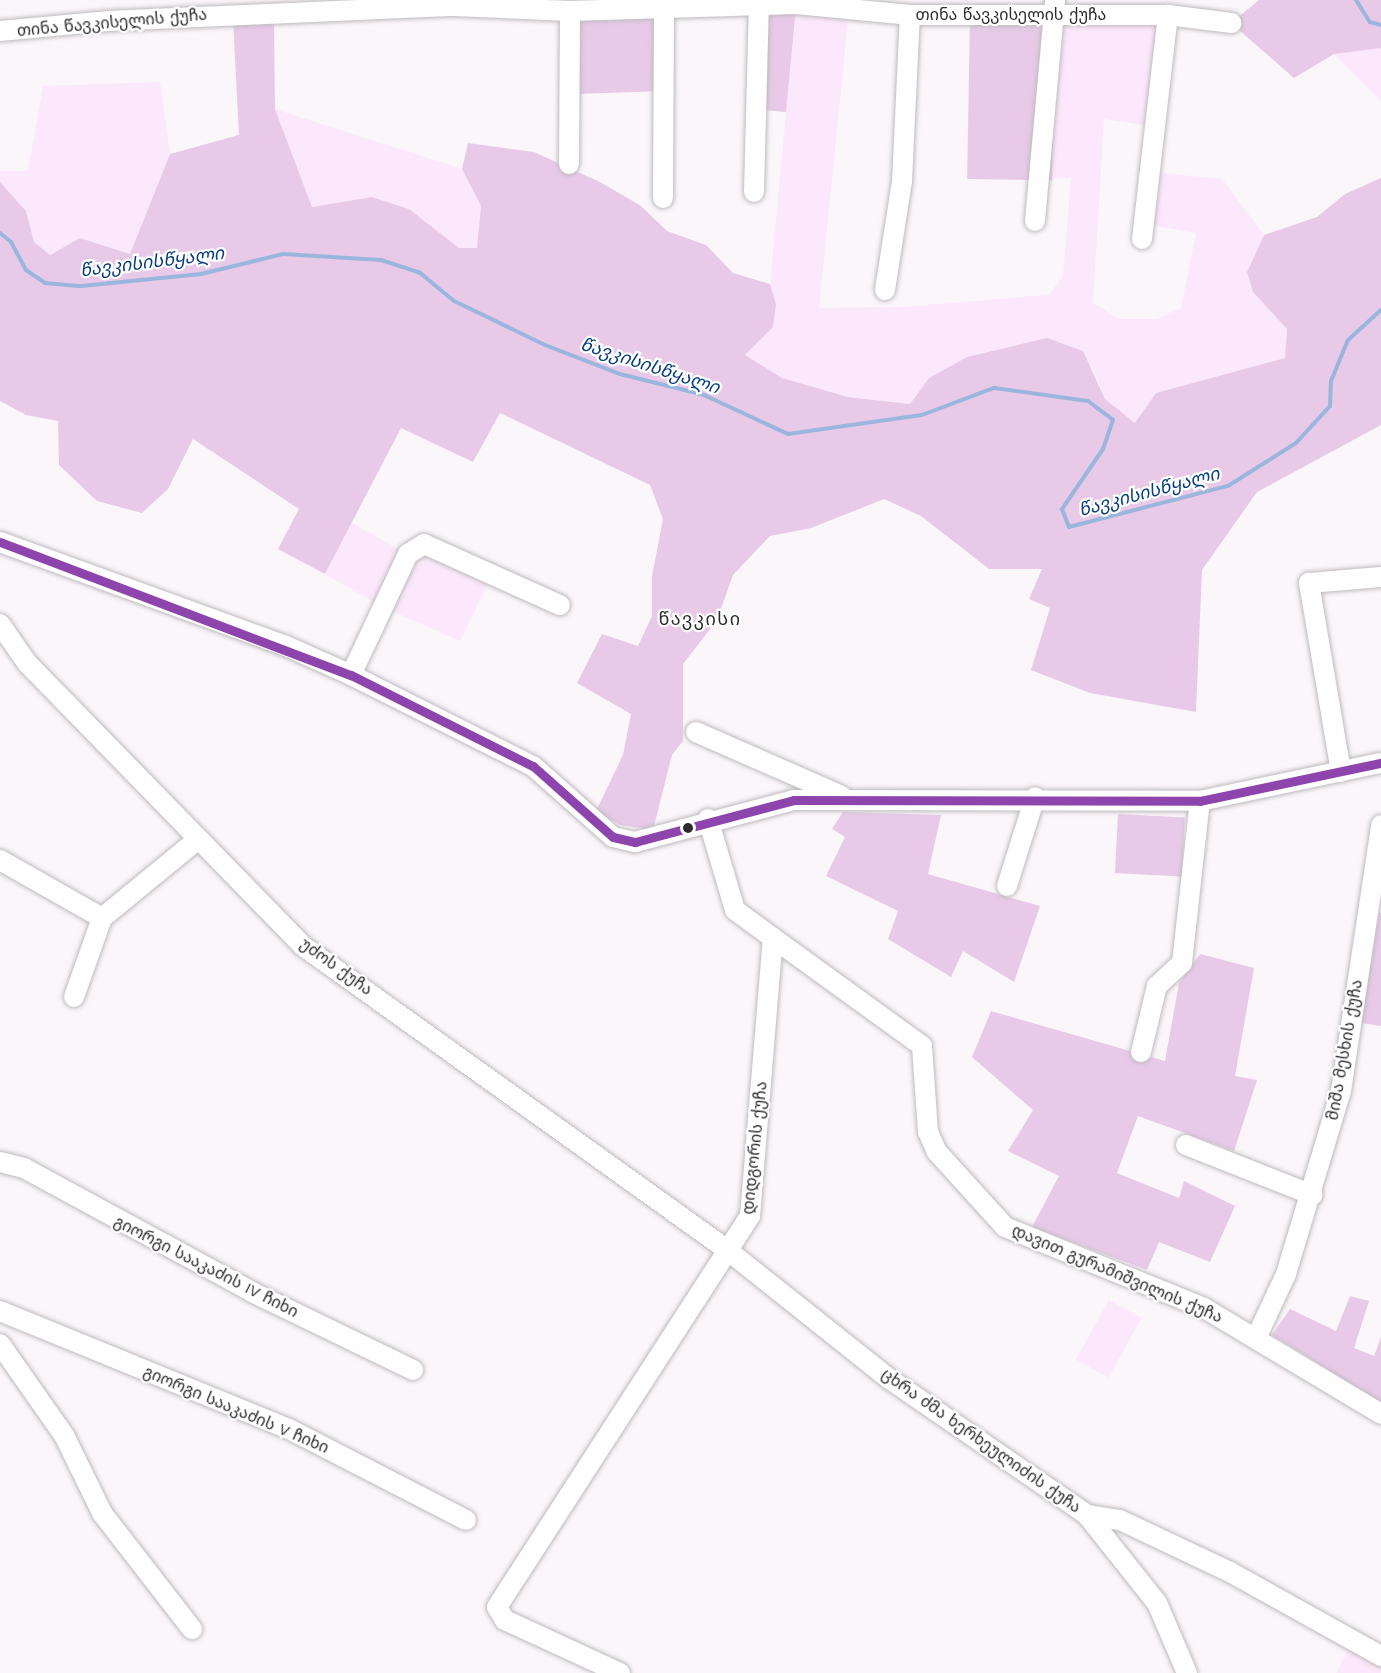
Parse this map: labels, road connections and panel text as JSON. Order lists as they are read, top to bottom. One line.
{"streets":{"street":["თინა წავკისელის ქუჩა","უძოს ქუჩა","მიშა მესხის ქუჩა","დიდგორის ქუჩა","გიორგი სააკაძის IV ჩიხი","დავით გურამიშვილის ქუჩა","გიორგი სააკაძის V ჩიხი","ცხრა ძმა ხერხეულიძის ქუჩა"]},"crossings":[["უძოს ქუჩა","დიდგორის ქუჩა"],["უძოს ქუჩა","ცხრა ძმა ხერხეულიძის ქუჩა"],["მიშა მესხის ქუჩა","დავით გურამიშვილის ქუჩა"],["დიდგორის ქუჩა","დავით გურამიშვილის ქუჩა"],["დიდგორის ქუჩა","ცხრა ძმა ხერხეულიძის ქუჩა"]],"districts":["წავკისი"],"water":["წავკისისწყალი"]}
